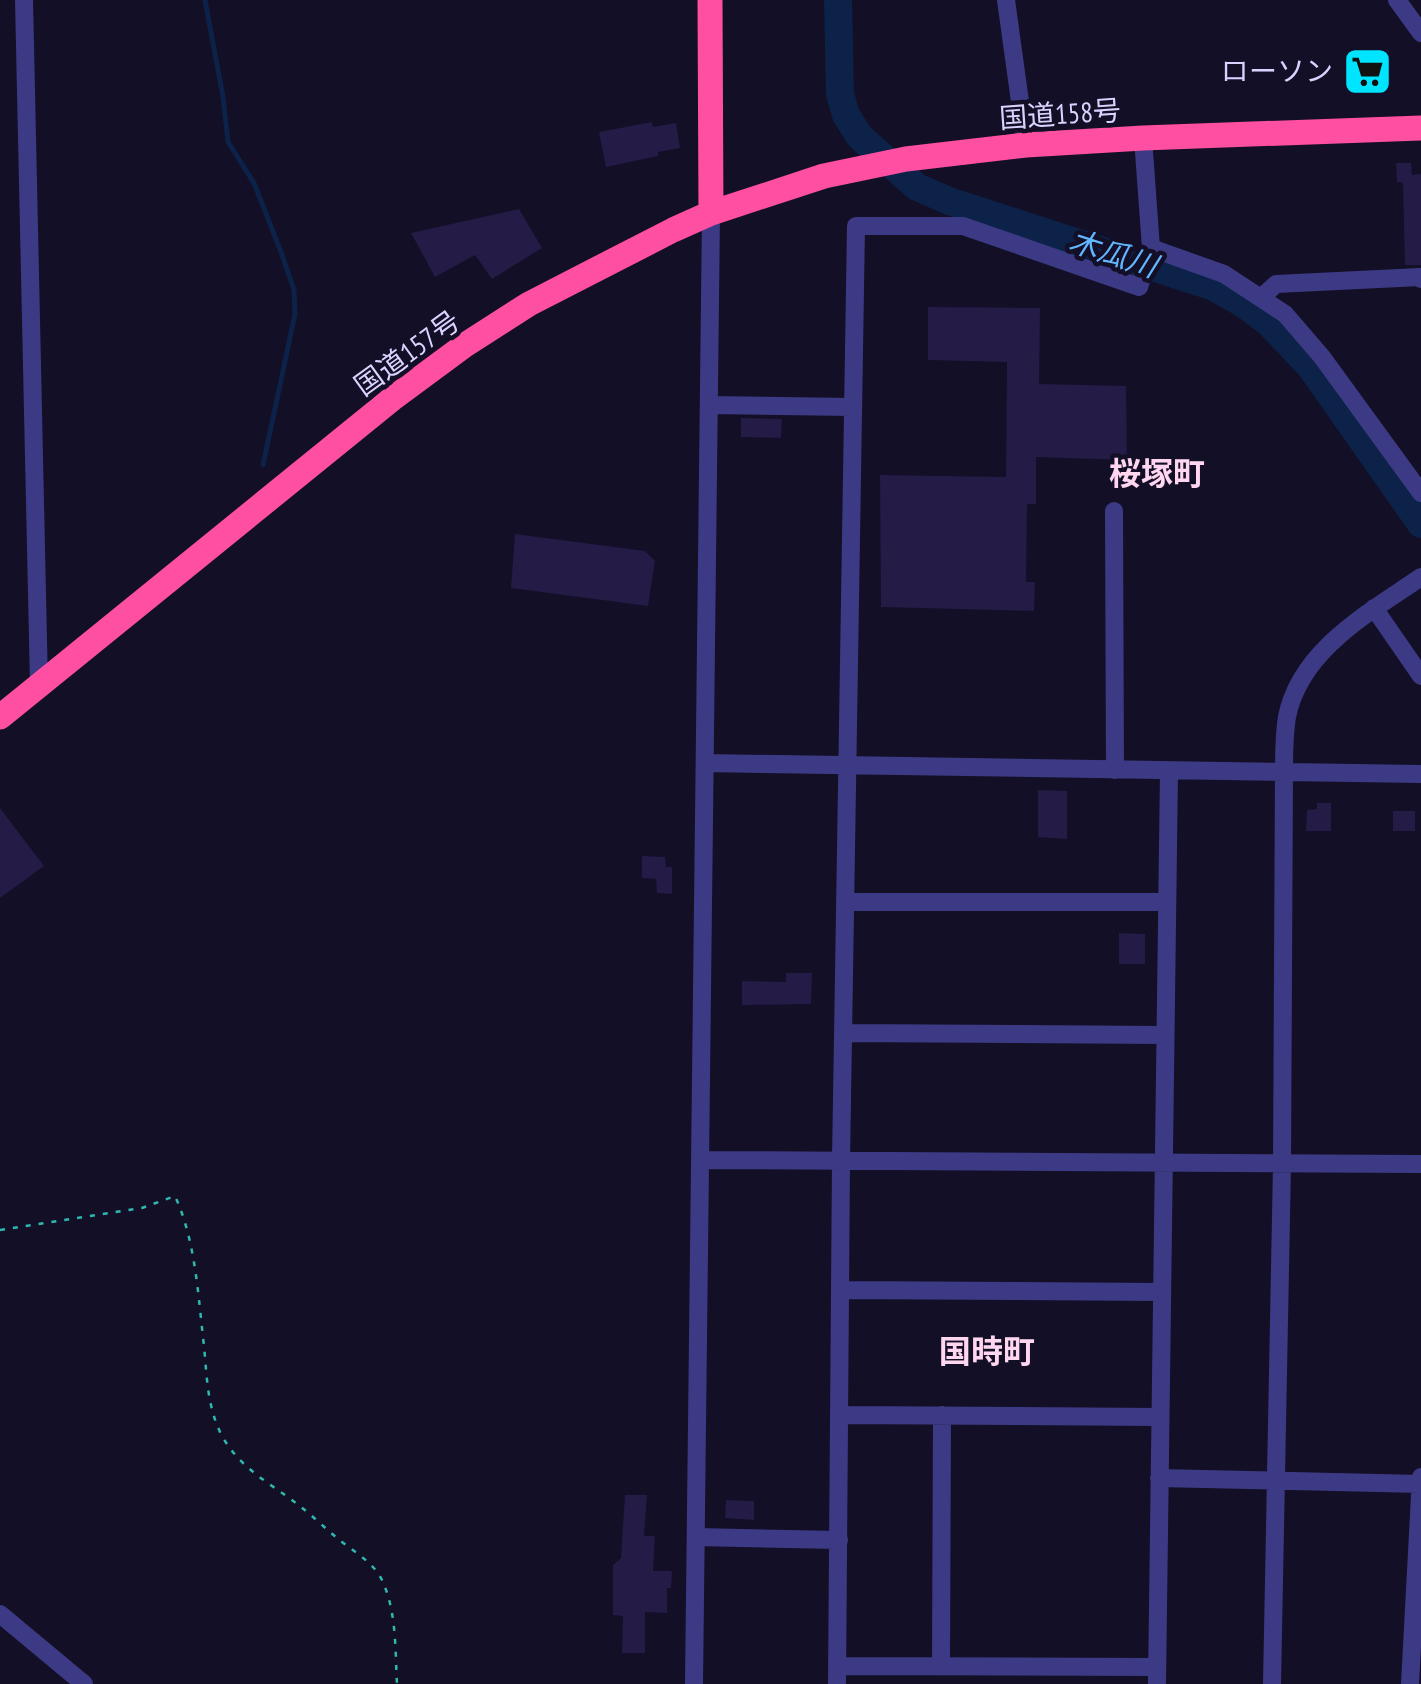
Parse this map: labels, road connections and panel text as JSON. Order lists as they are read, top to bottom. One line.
{"streets":{"highway":["国道158号","国道157号"]},"crossings":[["国道158号","国道157号"]],"districts":["桜塚町","国時町"],"water":["木瓜川"],"places":{"supermarket":["ローソン"]}}
